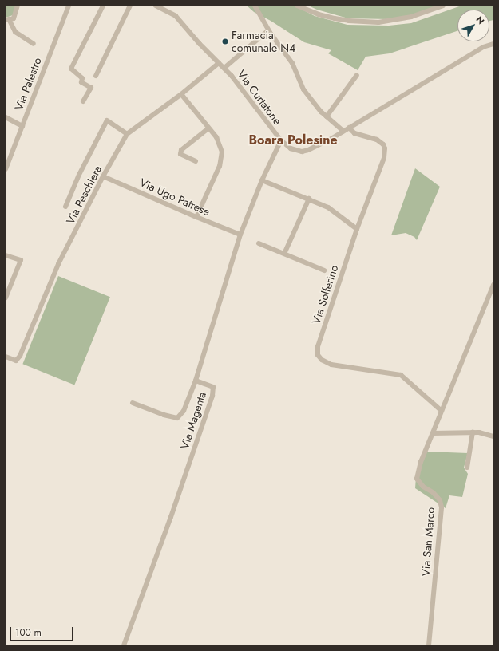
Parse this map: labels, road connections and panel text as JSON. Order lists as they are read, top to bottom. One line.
{"streets":{"street":["Via Palestro","Via Curtatone","Via Peschiera","Via Ugo Patrese","Via Solferino","Via Magenta","Via San Marco"]},"crossings":[["Via Curtatone","Via Peschiera"],["Via Curtatone","Via Solferino"],["Via Curtatone","Via Magenta"],["Via Peschiera","Via Ugo Patrese"],["Via Ugo Patrese","Via Magenta"],["Via Solferino","Via San Marco"]],"districts":["Boara Polesine"],"places":["Farmacia comunale N4"],"scale_bar":"100 m","north":"top right"}
